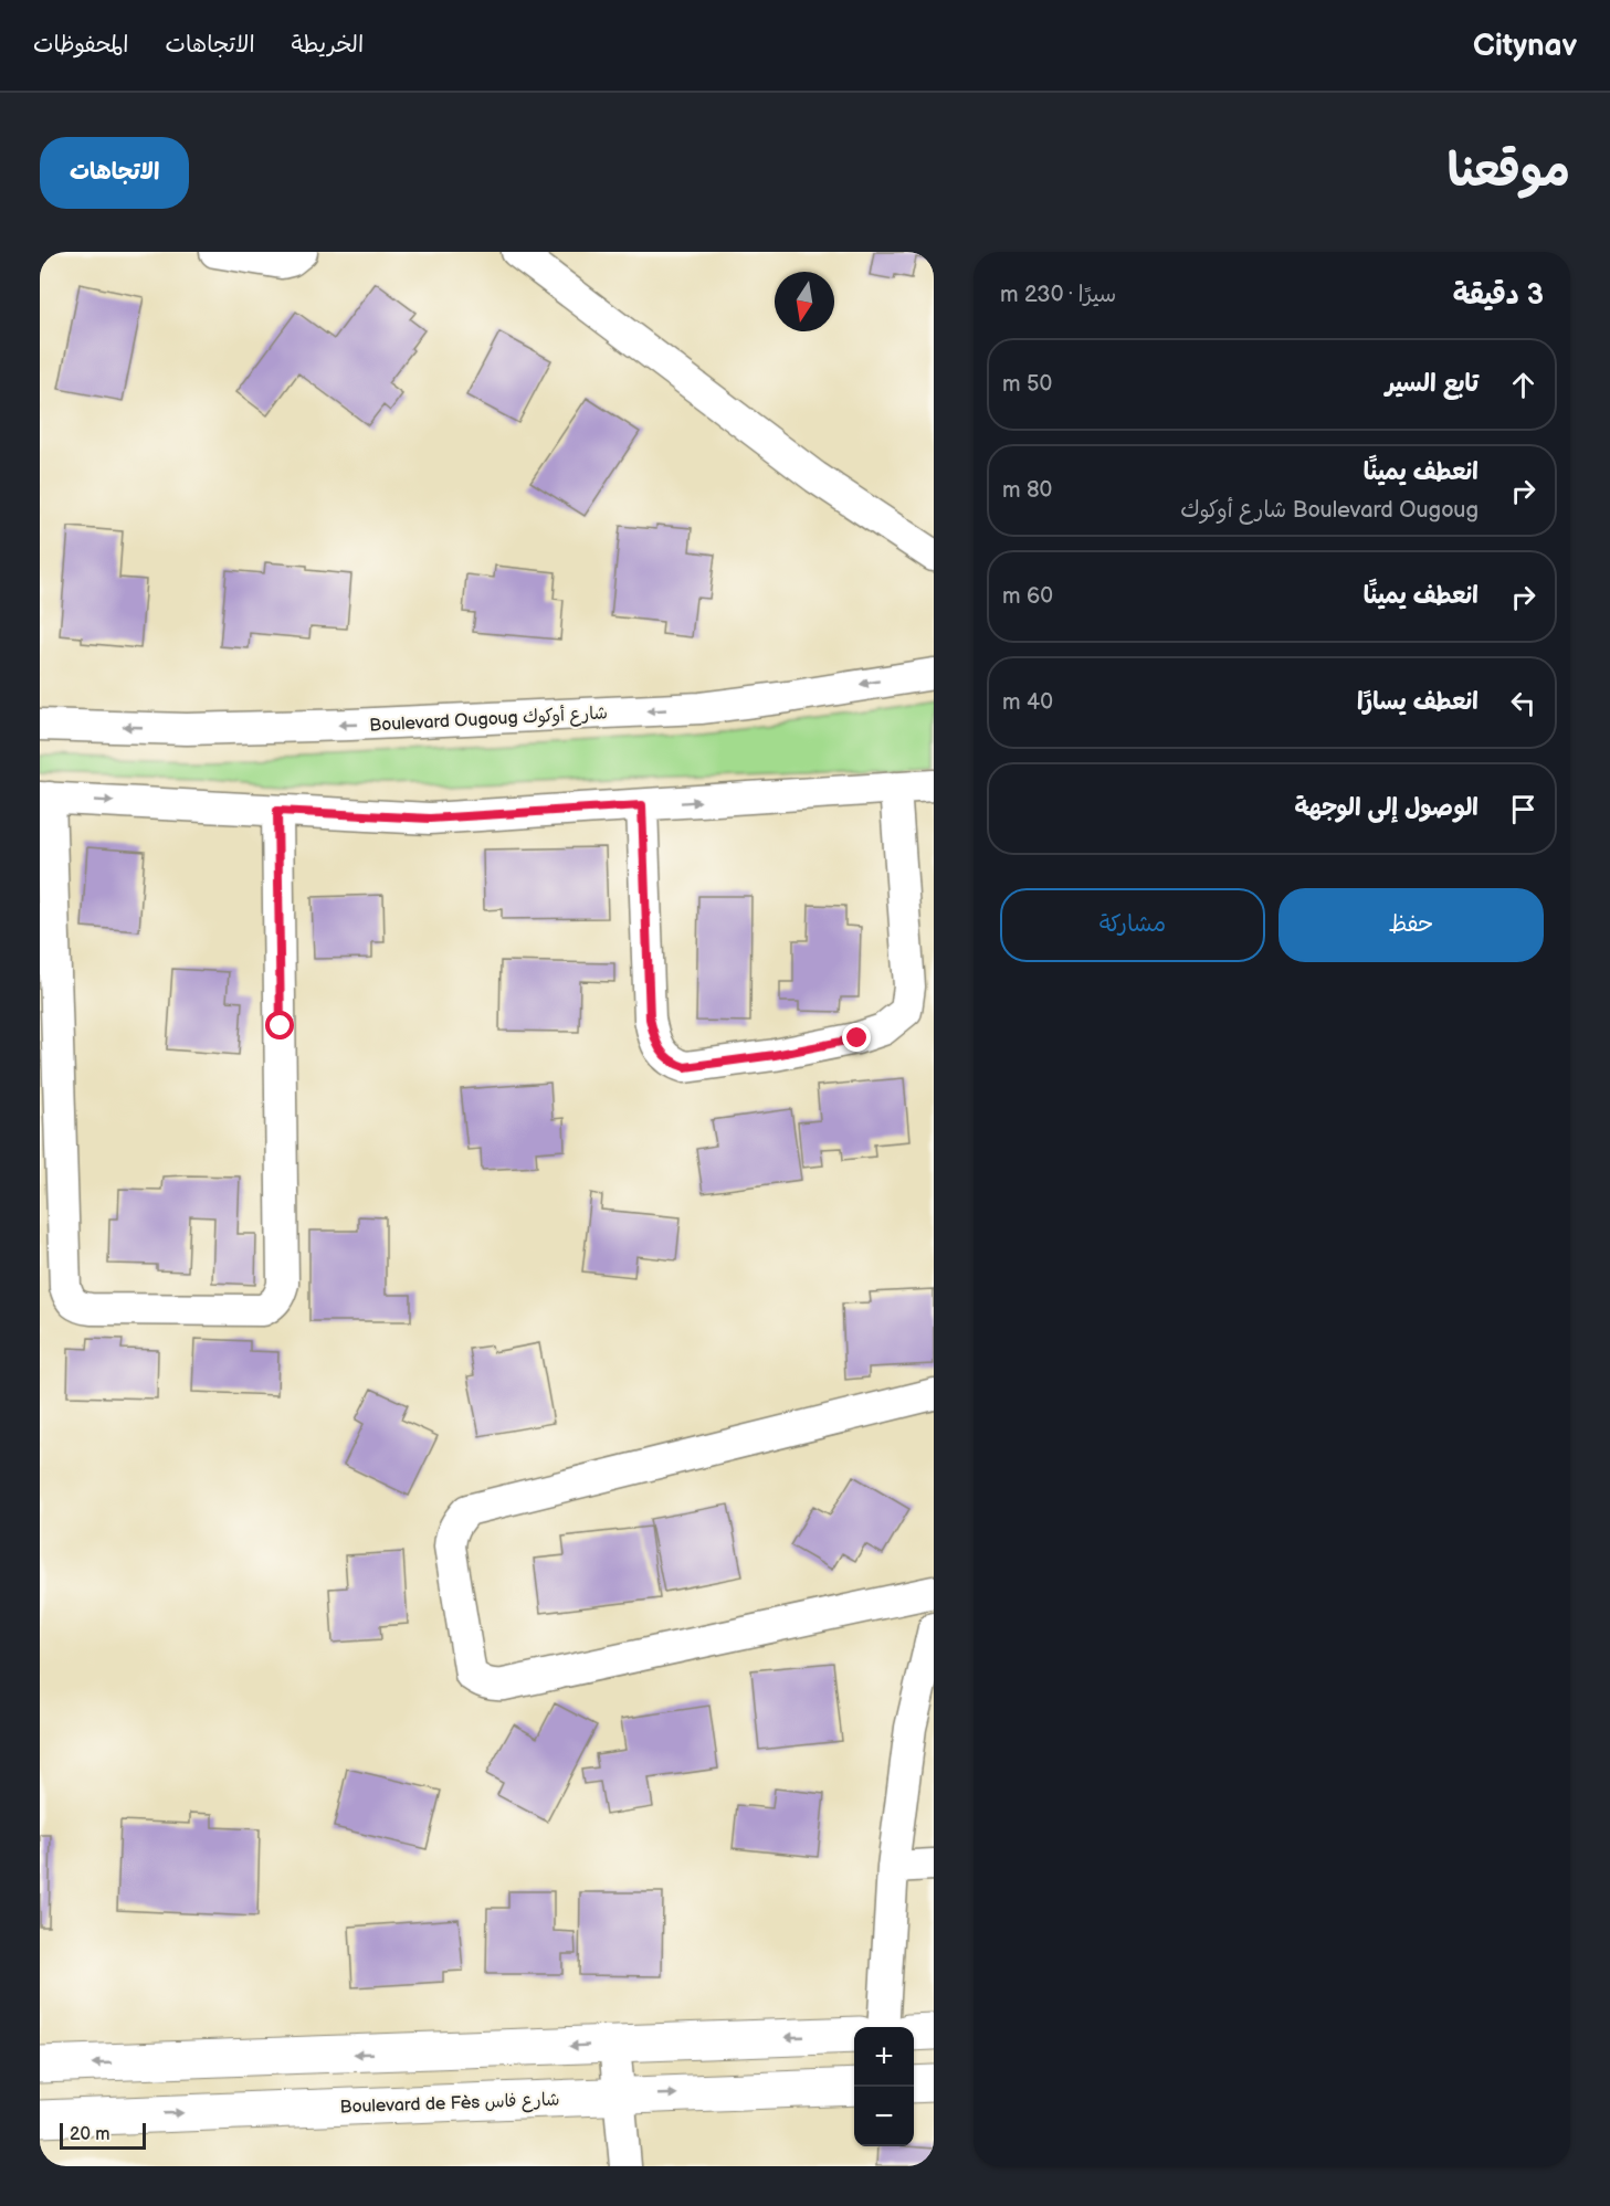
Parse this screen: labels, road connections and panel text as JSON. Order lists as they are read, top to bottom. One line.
{"streets":{"main road":["Boulevard de Fès شارع فاس"],"street":["Boulevard Ougoug شارع أوكوك"]},"scale_bar":"20 m","north":"bottom","page":{"header":"Citynav","nav":["الخريطة","الاتجاهات","المحفوظات"],"title":"موقعنا","buttons":["الاتجاهات",["حفظ","مشاركة"]],"heading":["3 دقيقة","سيرًا · 230 m"],"list":[["تابع السير","50 m"],["انعطف يمينًا","Boulevard Ougoug شارع أوكوك","80 m"],["انعطف يمينًا","60 m"],["انعطف يسارًا","40 m"],"الوصول إلى الوجهة"],"map_buttons":["+","−"],"scale":"20 m"}}
